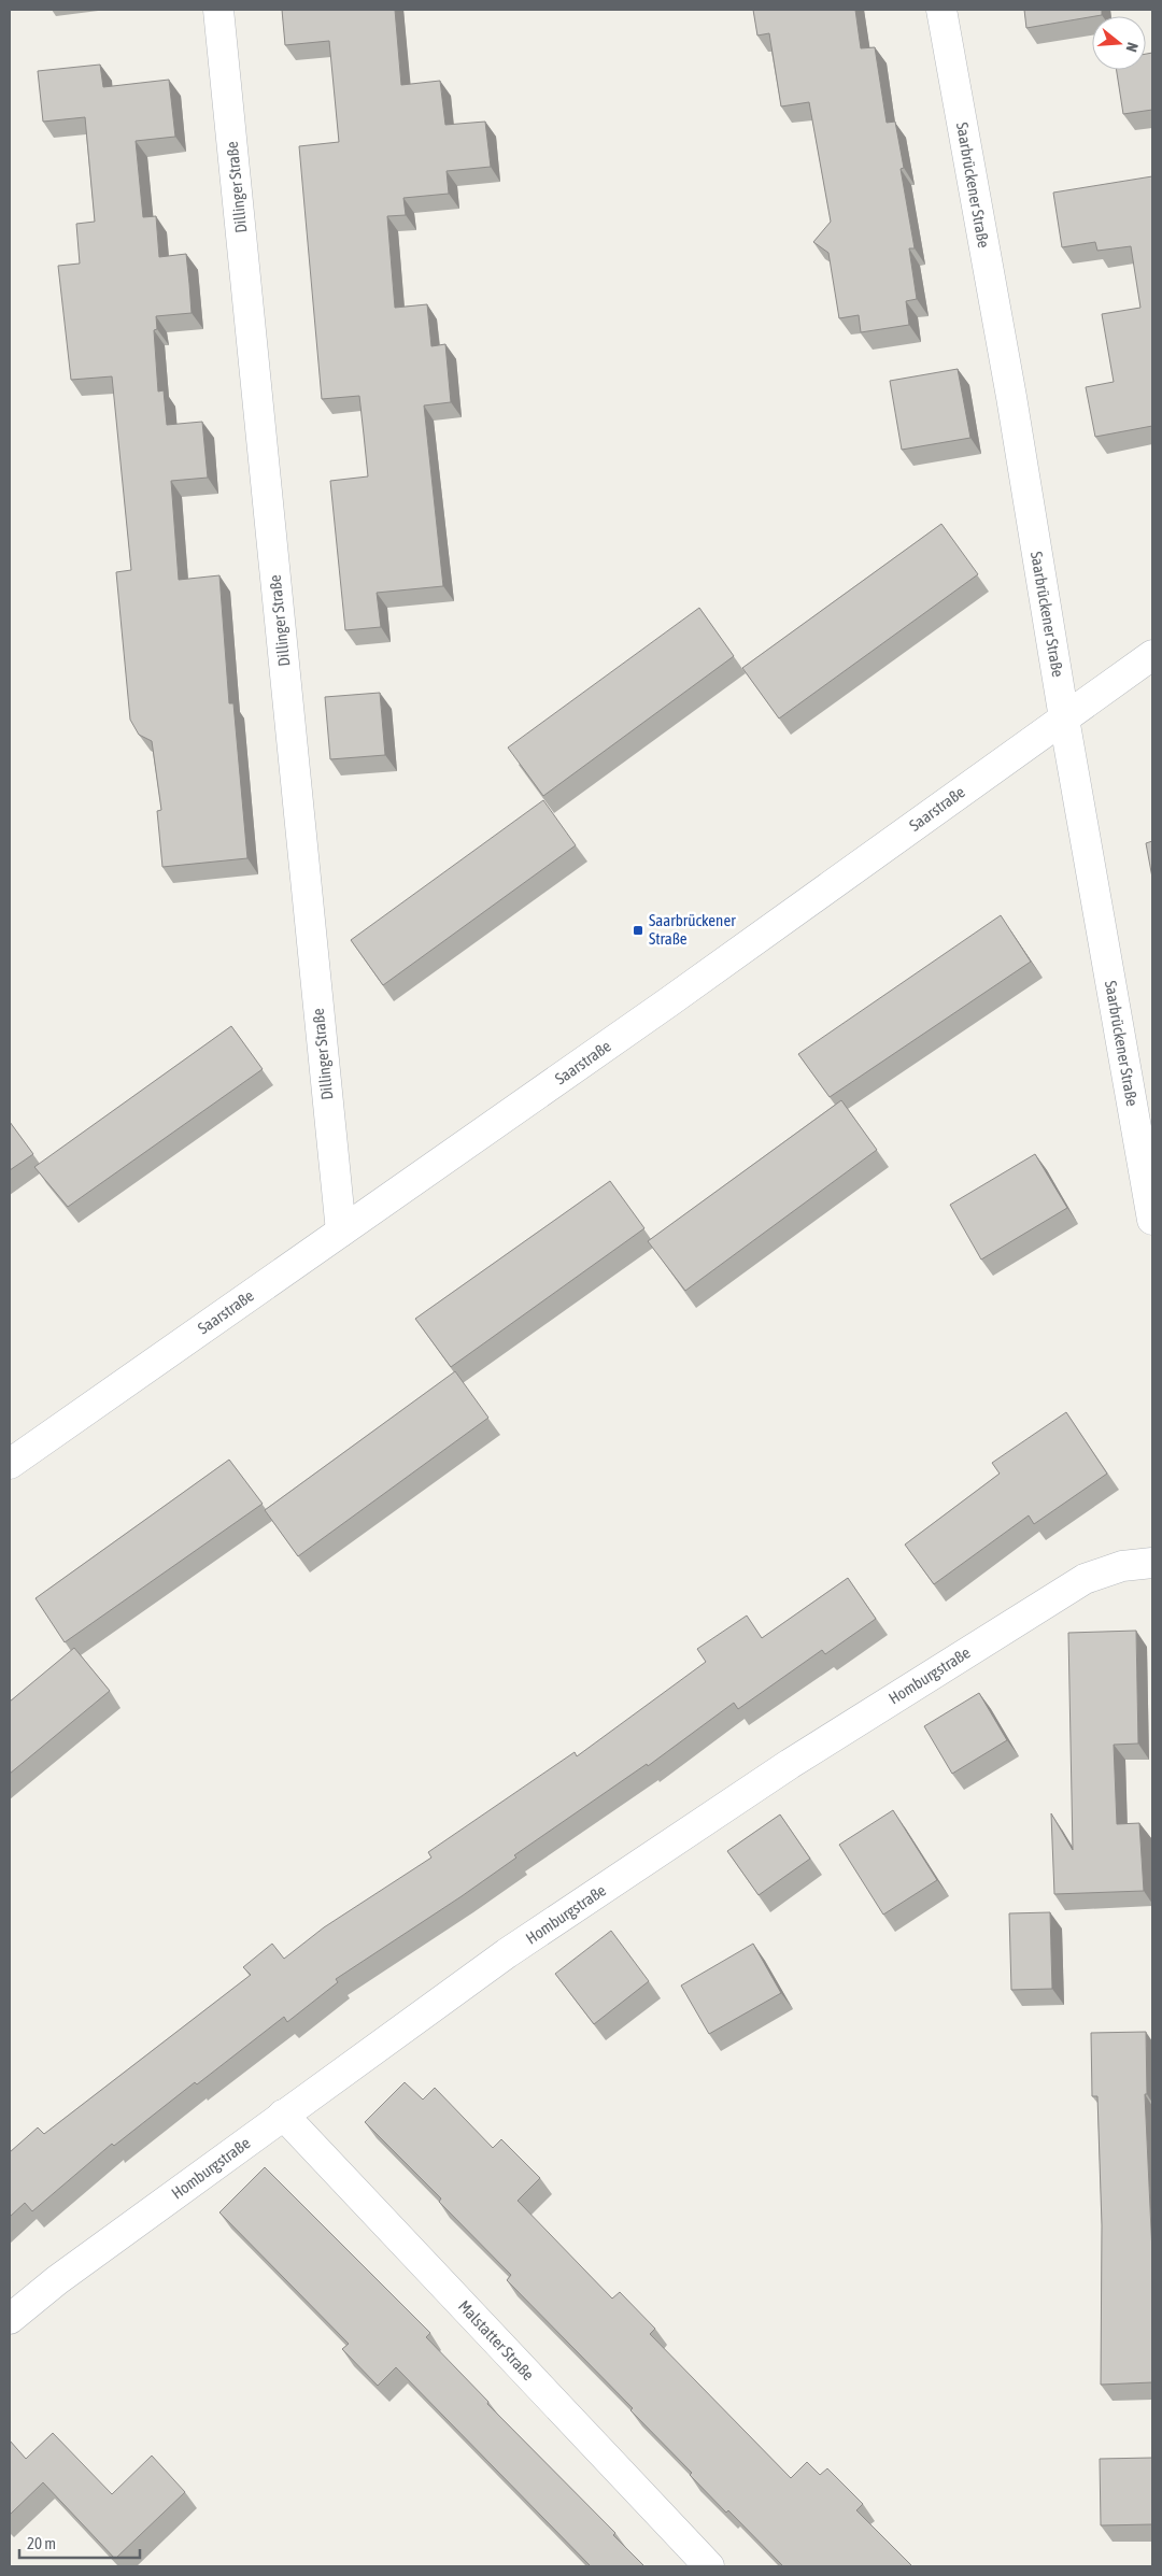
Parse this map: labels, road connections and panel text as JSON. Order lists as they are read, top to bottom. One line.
{"streets":{"street":["Saarbrückener Straße","Dillinger Straße","Saarstraße","Homburgstraße","Malstatter Straße"]},"crossings":[["Saarbrückener Straße","Saarstraße"],["Dillinger Straße","Saarstraße"],["Homburgstraße","Malstatter Straße"]],"places":{"transit":["Saarbrückener Straße"]},"scale_bar":"20 m","north":"right"}
